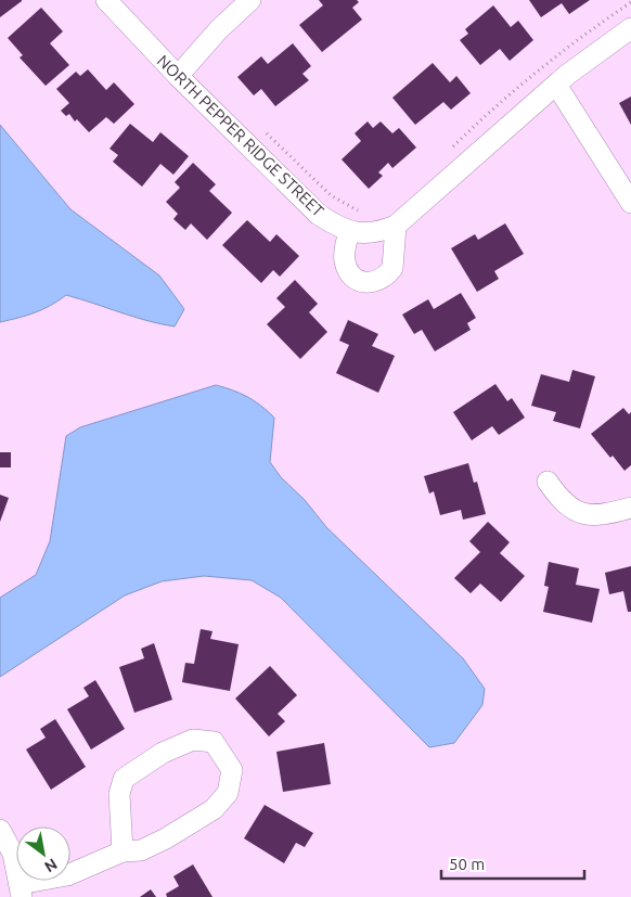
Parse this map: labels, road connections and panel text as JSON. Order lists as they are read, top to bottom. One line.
{"streets":{"street":["NORTH PEPPER RIDGE STREET"]},"scale_bar":"50 m","north":"bottom right"}
